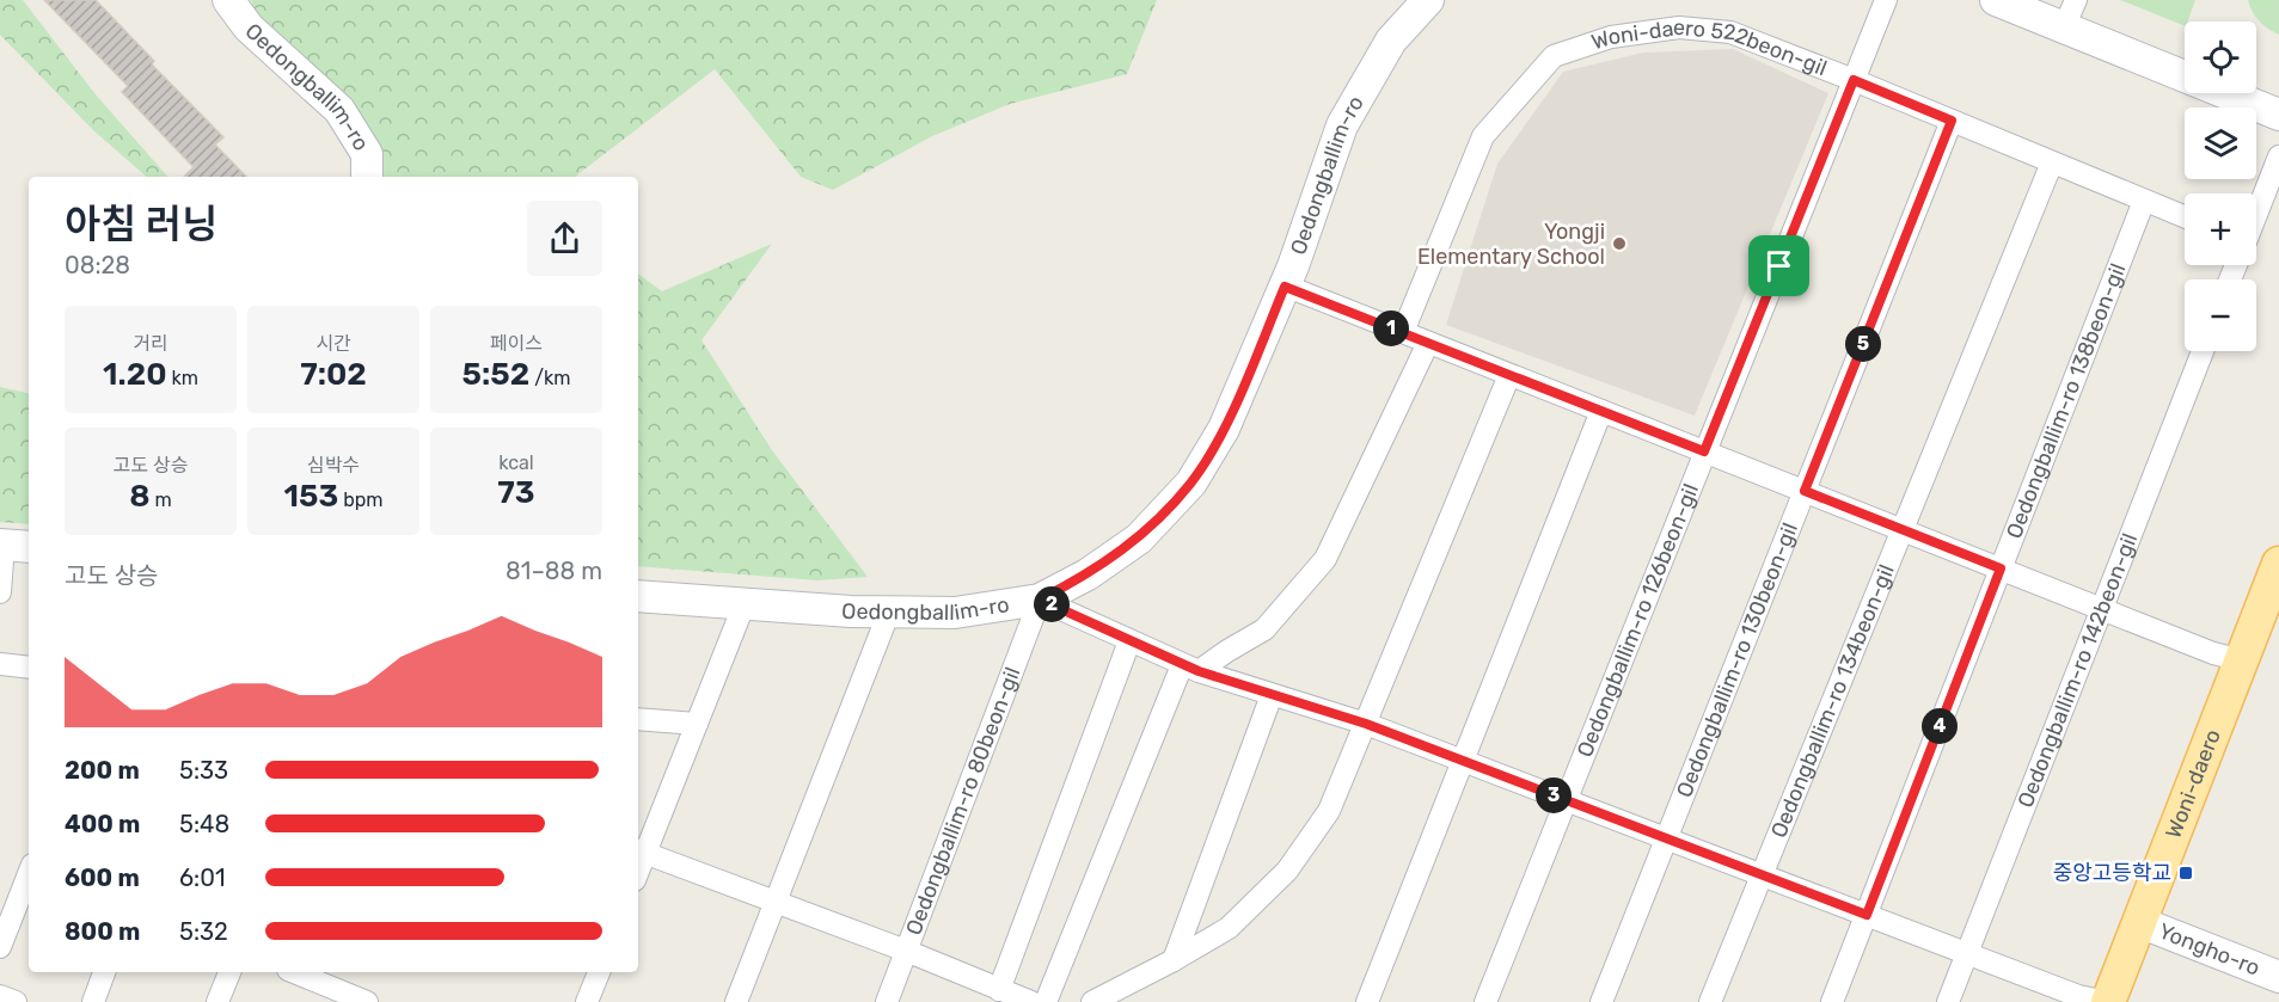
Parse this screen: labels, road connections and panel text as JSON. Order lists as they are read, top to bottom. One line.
{"streets":{"main road":["Oedongballim-ro","Woni-daero","Yongho-ro"],"street":["Woni-daero 522beon-gil","Oedongballim-ro 138beon-gil","Oedongballim-ro 126beon-gil","Oedongballim-ro 130beon-gil","Oedongballim-ro 142beon-gil","Oedongballim-ro 134beon-gil","Oedongballim-ro 80beon-gil"]},"crossings":[["Woni-daero 522beon-gil","Oedongballim-ro 138beon-gil"],["Woni-daero 522beon-gil","Oedongballim-ro 126beon-gil"],["Woni-daero 522beon-gil","Oedongballim-ro 130beon-gil"],["Woni-daero 522beon-gil","Oedongballim-ro 134beon-gil"],["Oedongballim-ro","Oedongballim-ro 80beon-gil"],["Woni-daero","Yongho-ro"]],"places":{"other":["Yongji Elementary School"],"transit":["중앙고등학교"]},"page":{"map_buttons":["+","−"],"heading":["아침 러닝","08:28"],"stats":[["거리","1.20 km"],["시간","7:02"],["페이스","5:52 /km"],["고도 상승","8 m"],["심박수","153 bpm"],["kcal","73"]],"pins":["1","5","2","4","3"],"chart":["고도 상승","81–88 m"],"list":[{"name":"200 m","note":"5:33"},{"name":"400 m","note":"5:48"},{"name":"600 m","note":"6:01"},{"name":"800 m","note":"5:32"}]}}
